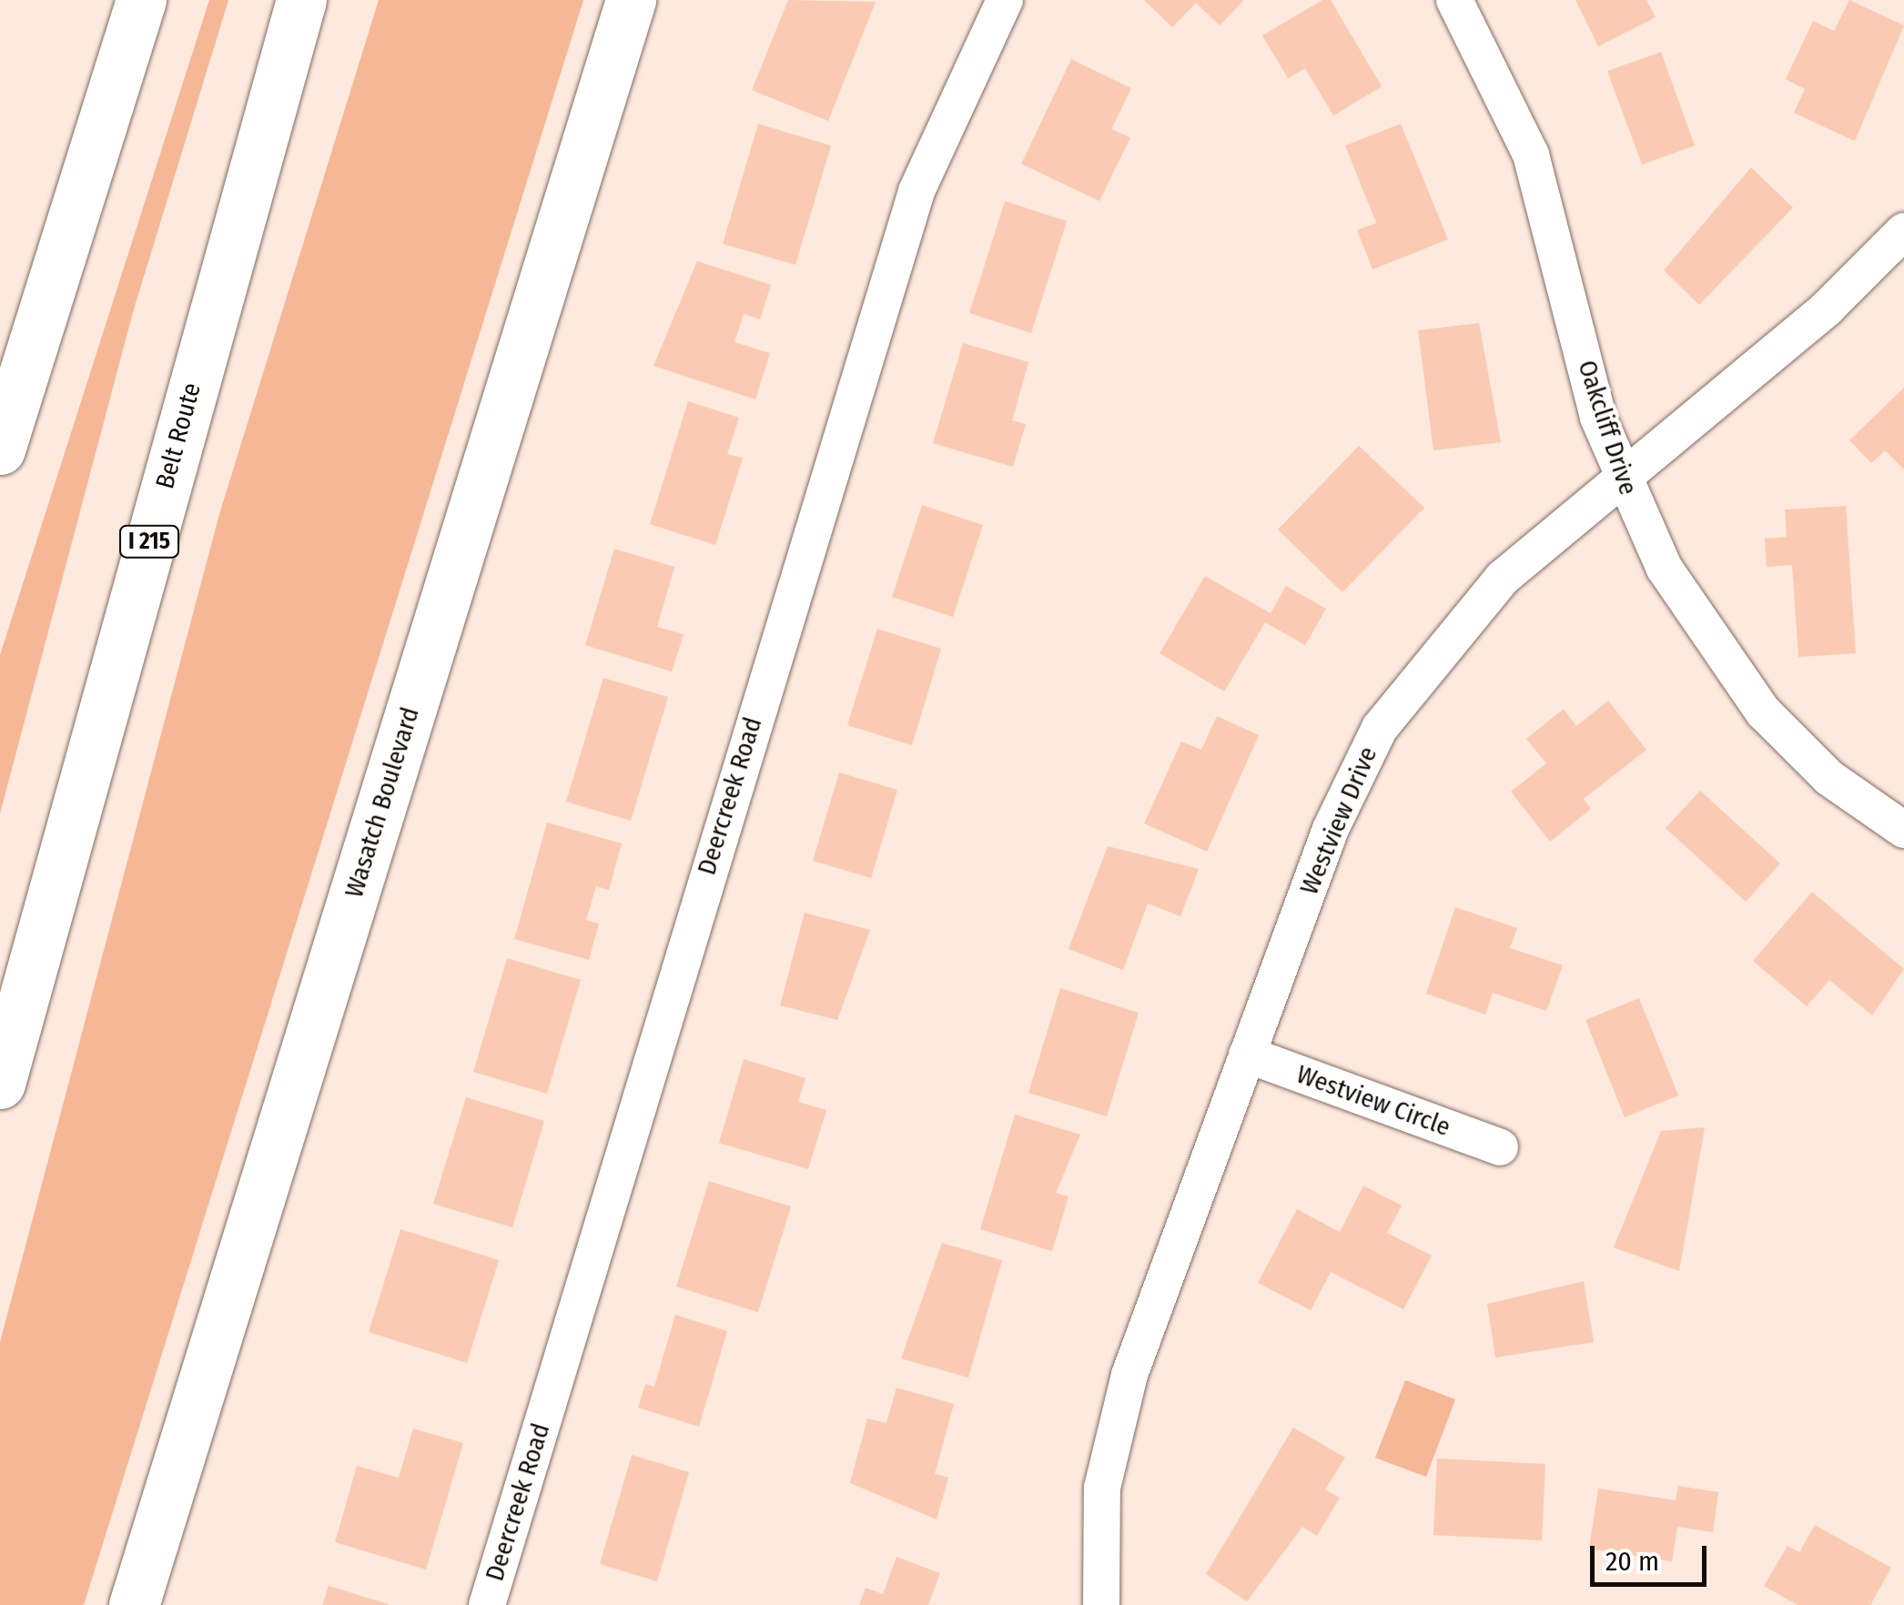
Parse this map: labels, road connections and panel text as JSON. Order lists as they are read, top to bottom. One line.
{"streets":{"main road":["Belt Route","I 215","Wasatch Boulevard"],"street":["Oakcliff Drive","Deercreek Road","Westview Drive","Westview Circle"]},"crossings":[["Oakcliff Drive","Westview Drive"],["Westview Drive","Westview Circle"]],"scale_bar":"20 m"}
